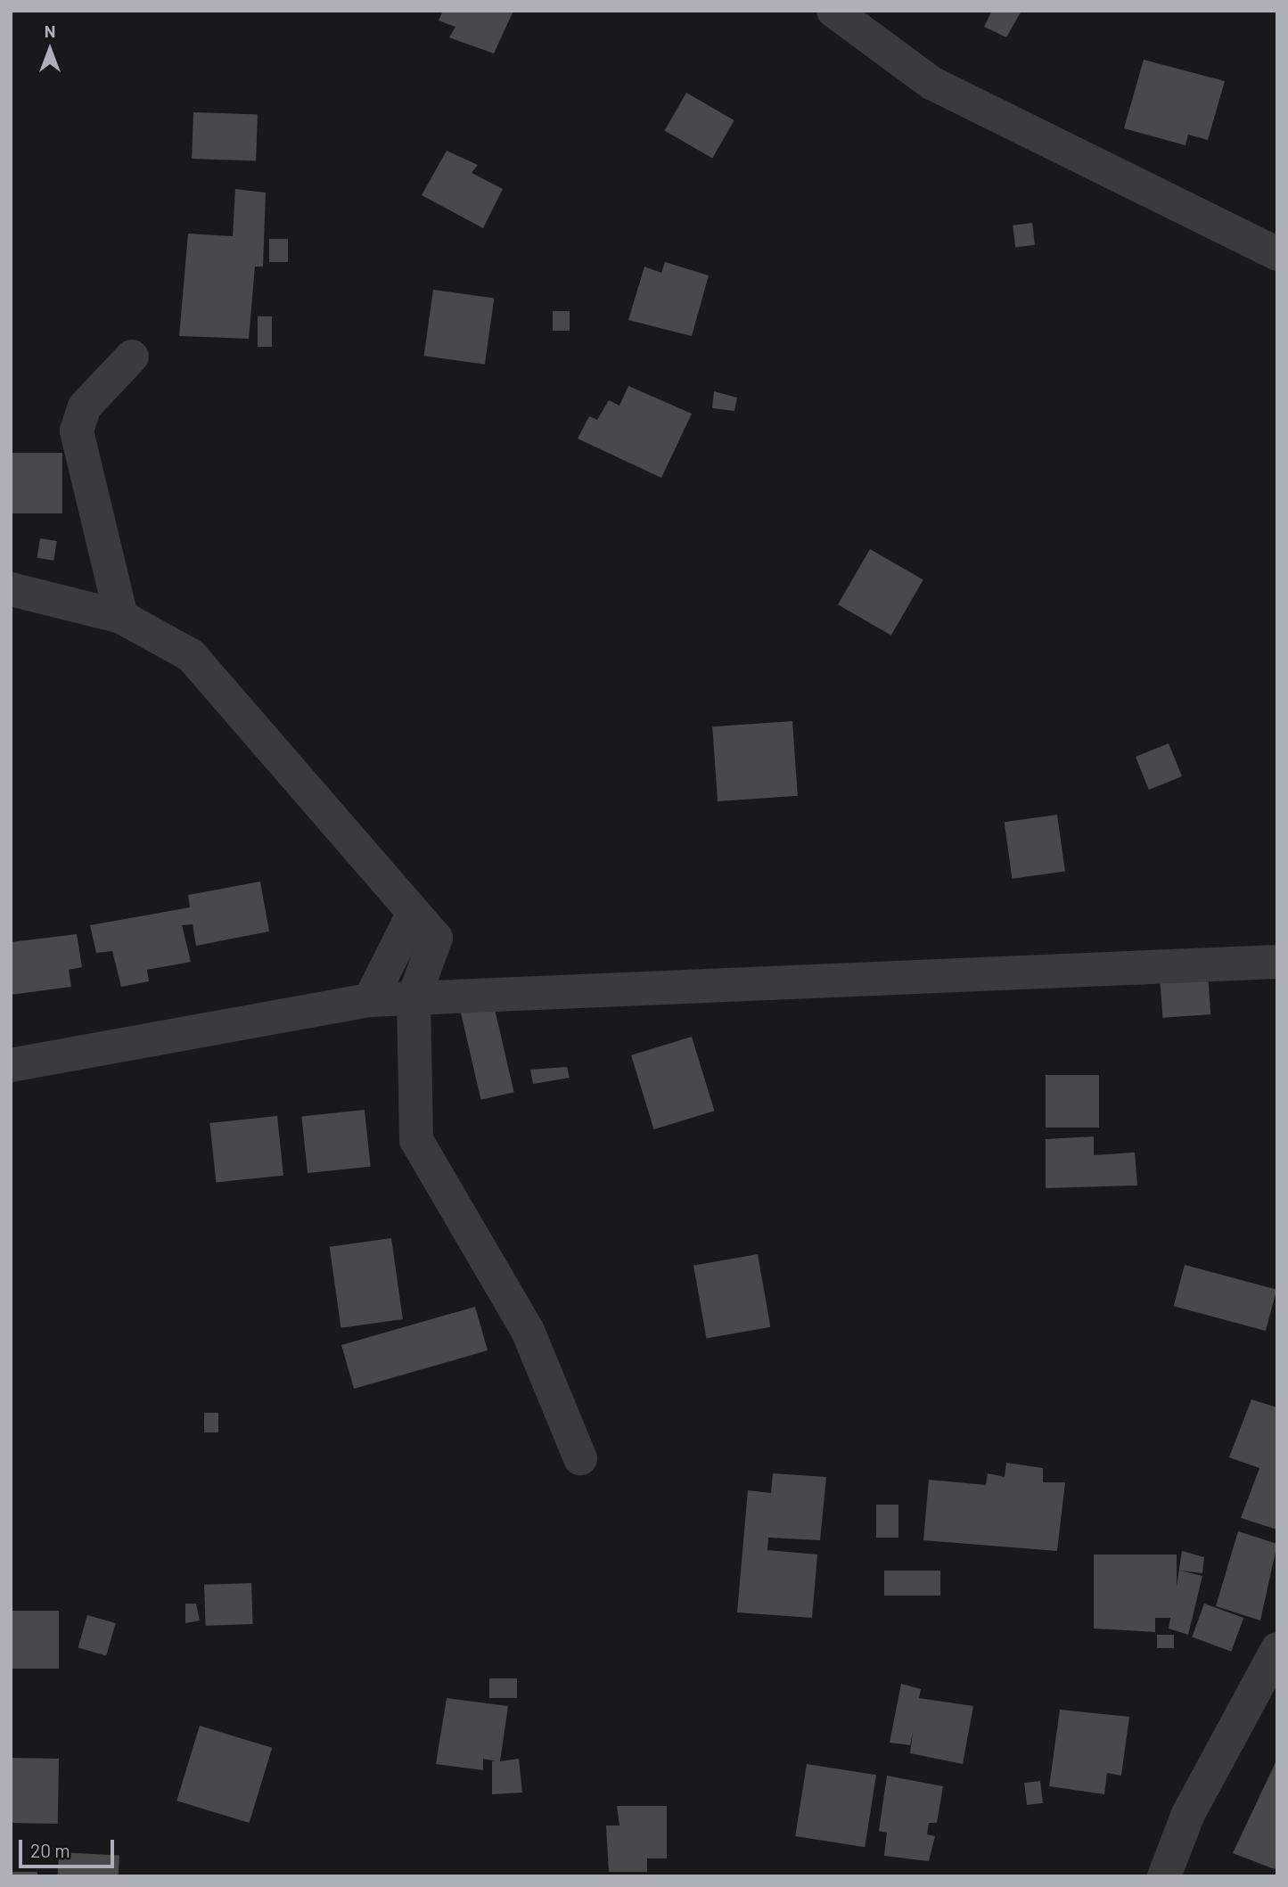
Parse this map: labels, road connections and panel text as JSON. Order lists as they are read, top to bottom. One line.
{"scale_bar":"20 m","north":"top"}
